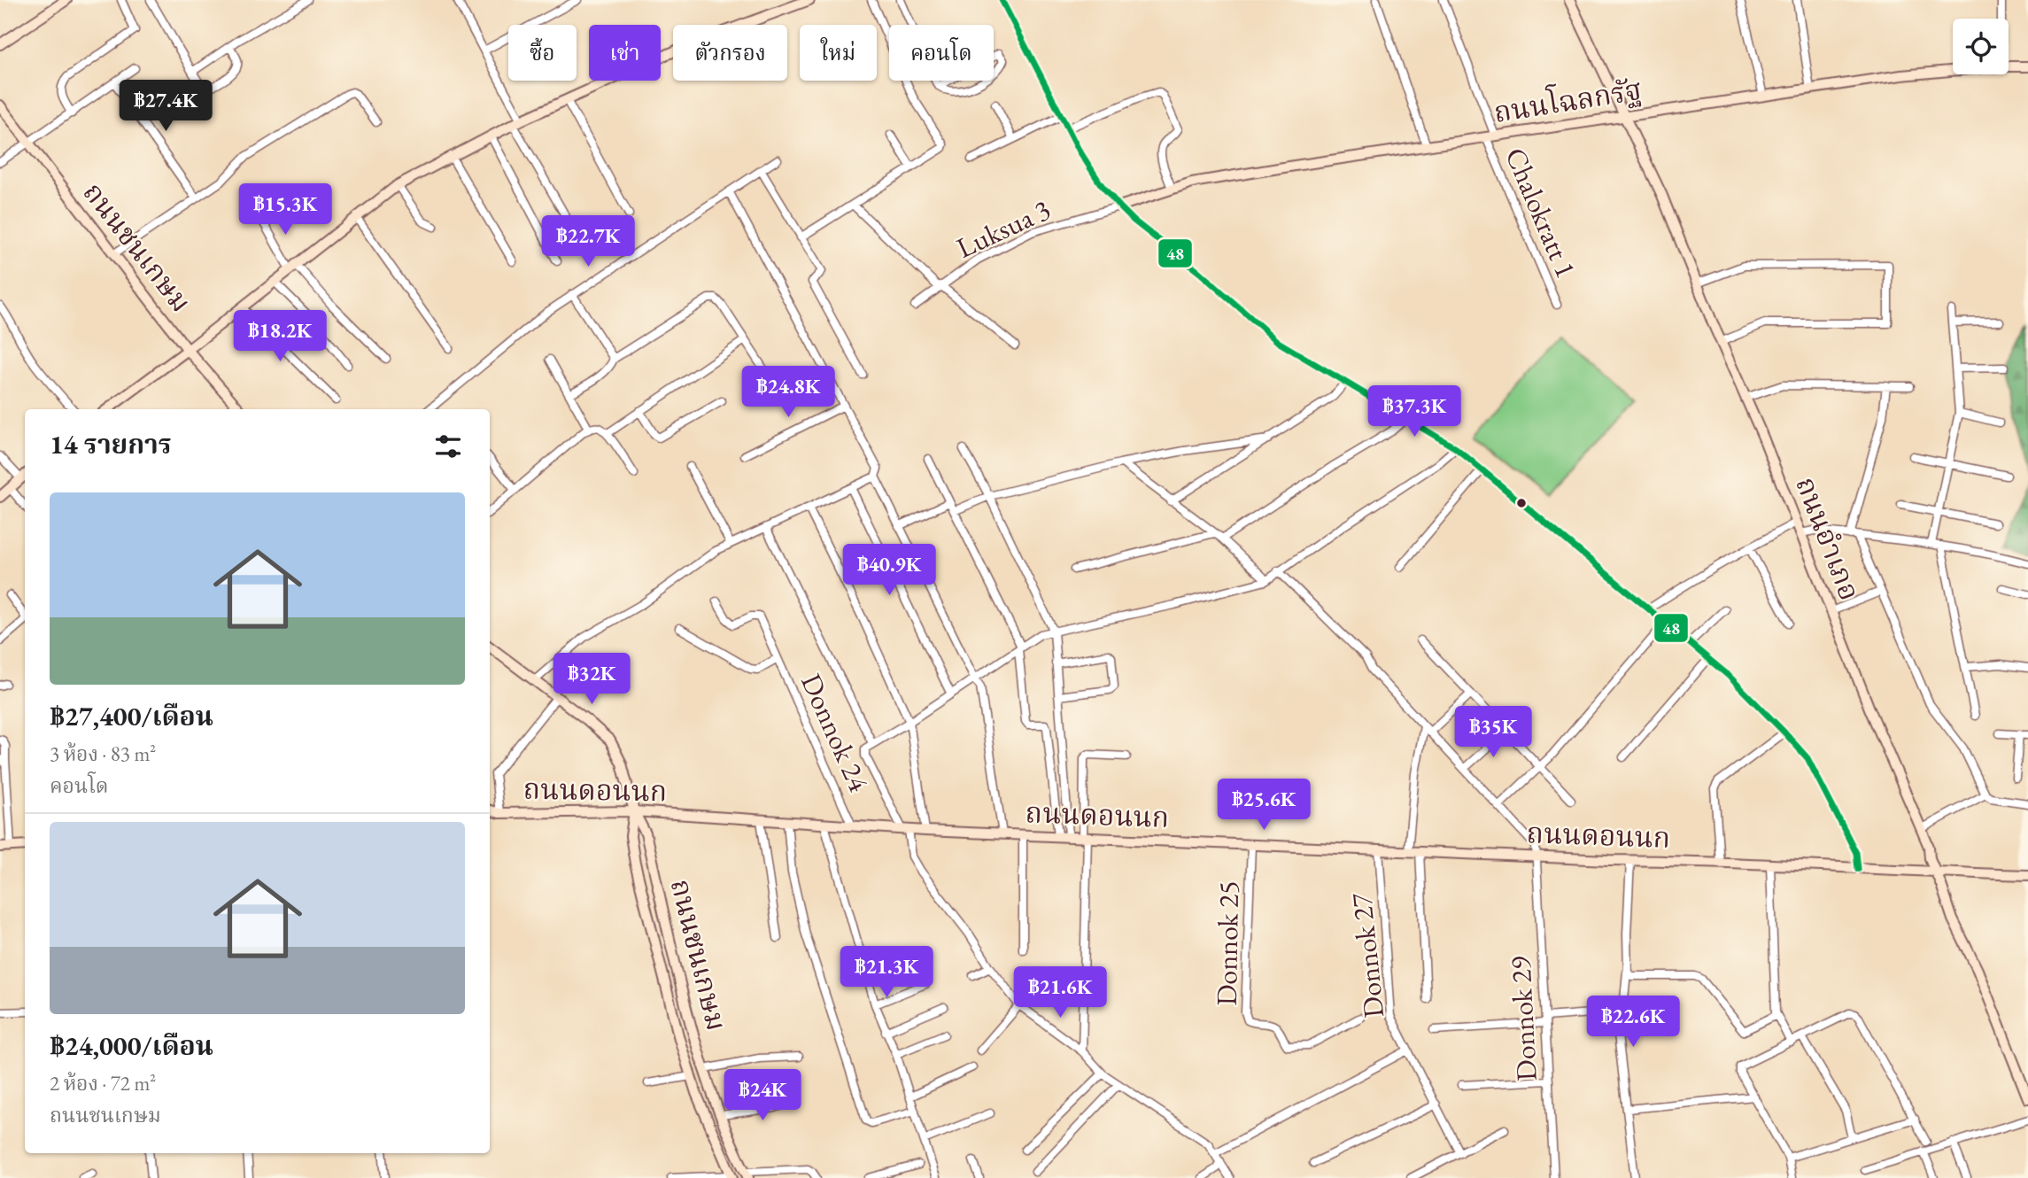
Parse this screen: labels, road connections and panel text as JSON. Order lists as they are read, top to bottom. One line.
{"streets":{"street":["ถนนโฉลกรัฐ","Chalokratt 1","Luksua 3","ถนนชนเกษม","ถนนอำเภอ","Donnok 24","ถนนดอนนก","Donnok 25","Donnok 27","Donnok 29"]},"crossings":[["ถนนโฉลกรัฐ","Chalokratt 1"],["ถนนโฉลกรัฐ","Luksua 3"],["ถนนโฉลกรัฐ","ถนนอำเภอ"],["ถนนชนเกษม","ถนนดอนนก"],["ถนนอำเภอ","ถนนดอนนก"],["Donnok 24","ถนนดอนนก"],["ถนนดอนนก","Donnok 25"],["ถนนดอนนก","Donnok 27"],["ถนนดอนนก","Donnok 29"]],"lines":["transit line 48"],"page":{"chip":["ซื้อ","เช่า","ตัวกรอง","ใหม่","คอนโด"],"price":["฿27.4K","฿15.3K","฿22.7K","฿18.2K","฿24.8K","฿37.3K","฿40.9K","฿32K","฿35K","฿25.6K","฿21.3K","฿21.6K","฿22.6K","฿24K"],"heading":"14 รายการ","list":[{"name":"฿27,400/เดือน","note":"3 ห้อง · 83 m² · คอนโด"},{"name":"฿24,000/เดือน","note":"2 ห้อง · 72 m² · ถนนชนเกษม"}]}}
